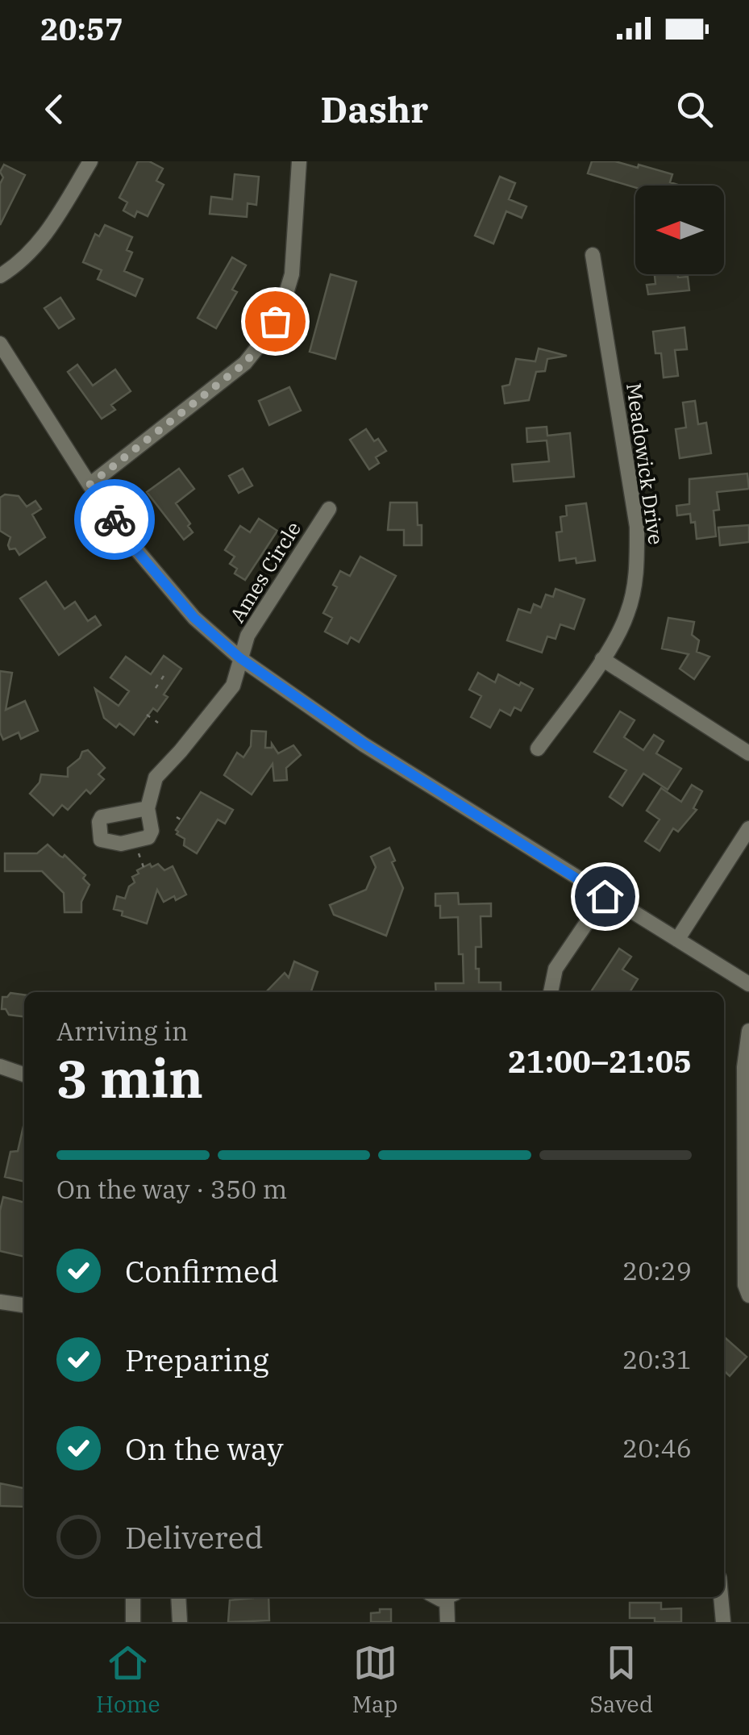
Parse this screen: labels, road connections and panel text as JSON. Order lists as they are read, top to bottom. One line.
{"streets":{"street":["Meadowick Drive","Ames Circle"]},"north":"left","page":{"status":"20:57","header":"Dashr","heading":["3 min","Arriving in","21:00–21:05"],"bar":"On the way · 350 m","list":[["Confirmed","20:29"],["Preparing","20:31"],["On the way","20:46"],"Delivered"],"tabs":["Home","Map","Saved"]}}
